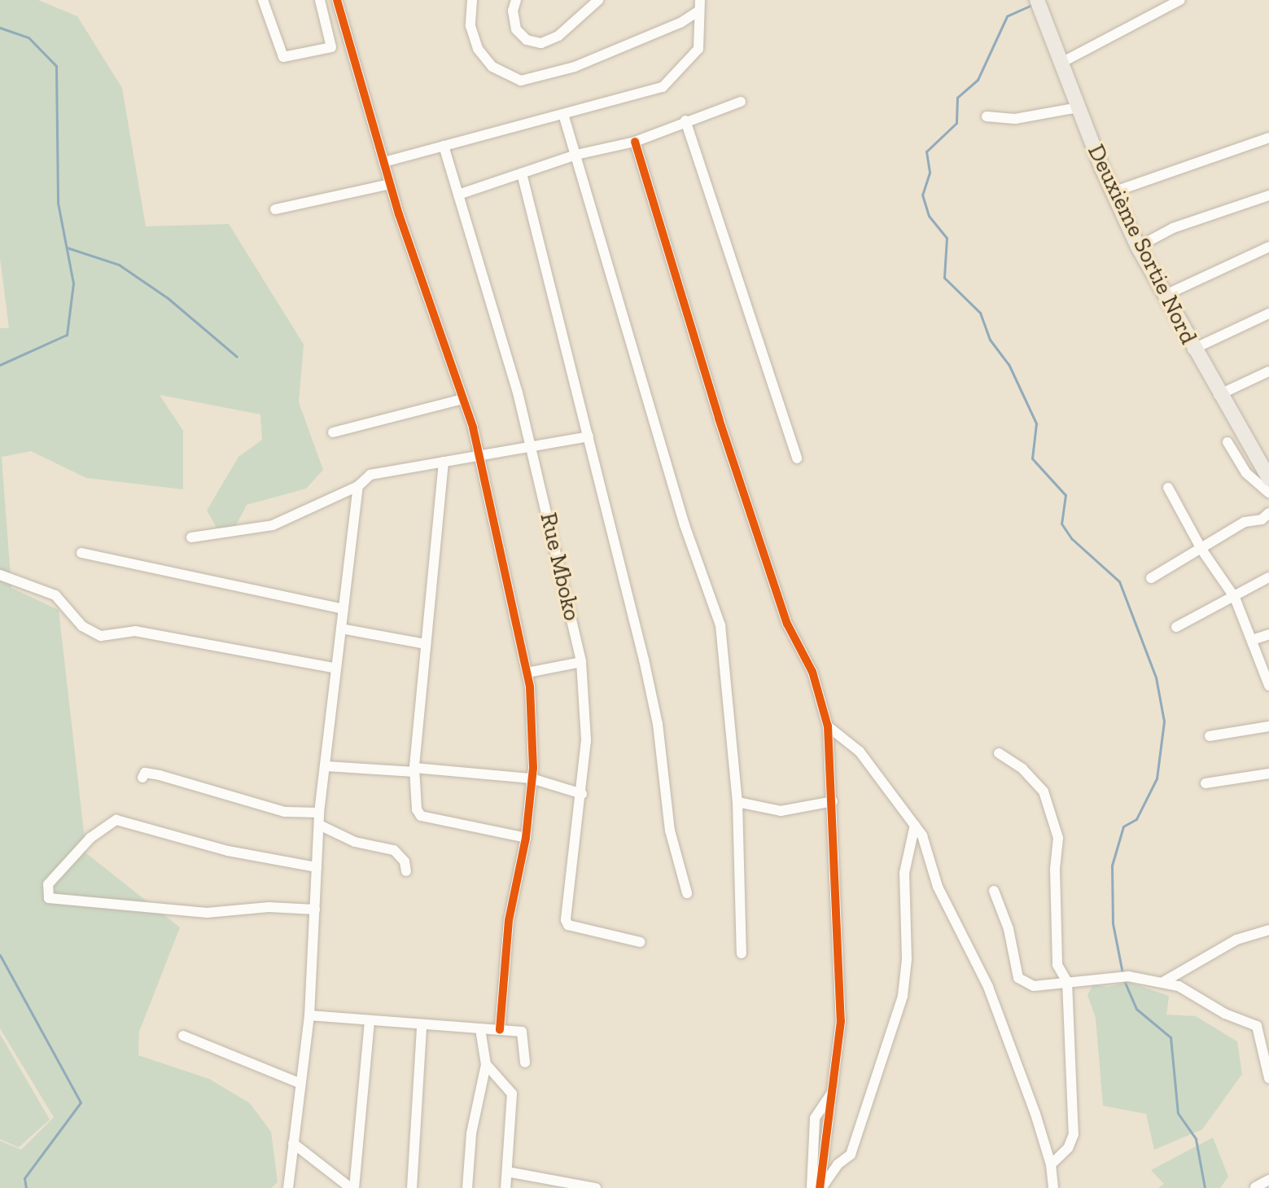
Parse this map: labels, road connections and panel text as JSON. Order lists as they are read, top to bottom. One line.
{"streets":{"main road":["Deuxième Sortie Nord"],"street":["Rue Mboko"]}}
